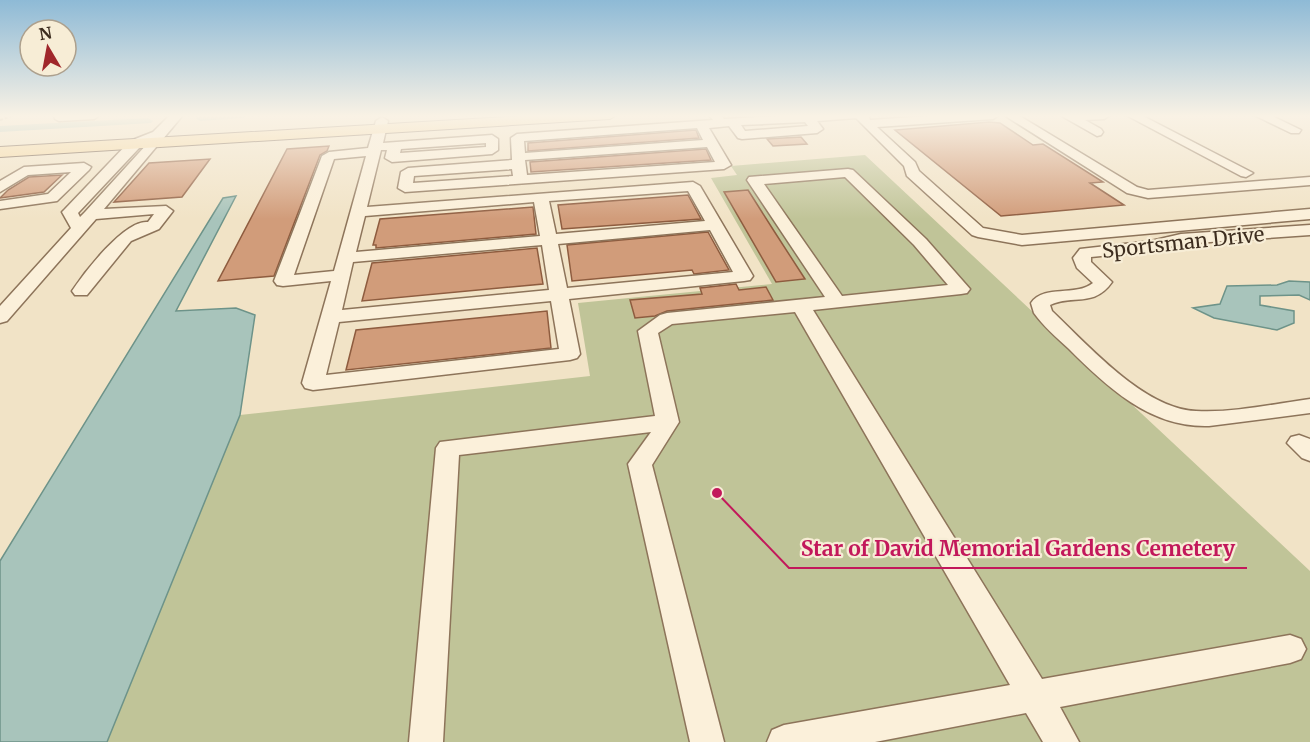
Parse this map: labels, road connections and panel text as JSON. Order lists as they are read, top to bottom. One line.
{"streets":{"street":["Sportsman Drive"]},"places":["Star of David Memorial Gardens Cemetery"],"north":"top"}
